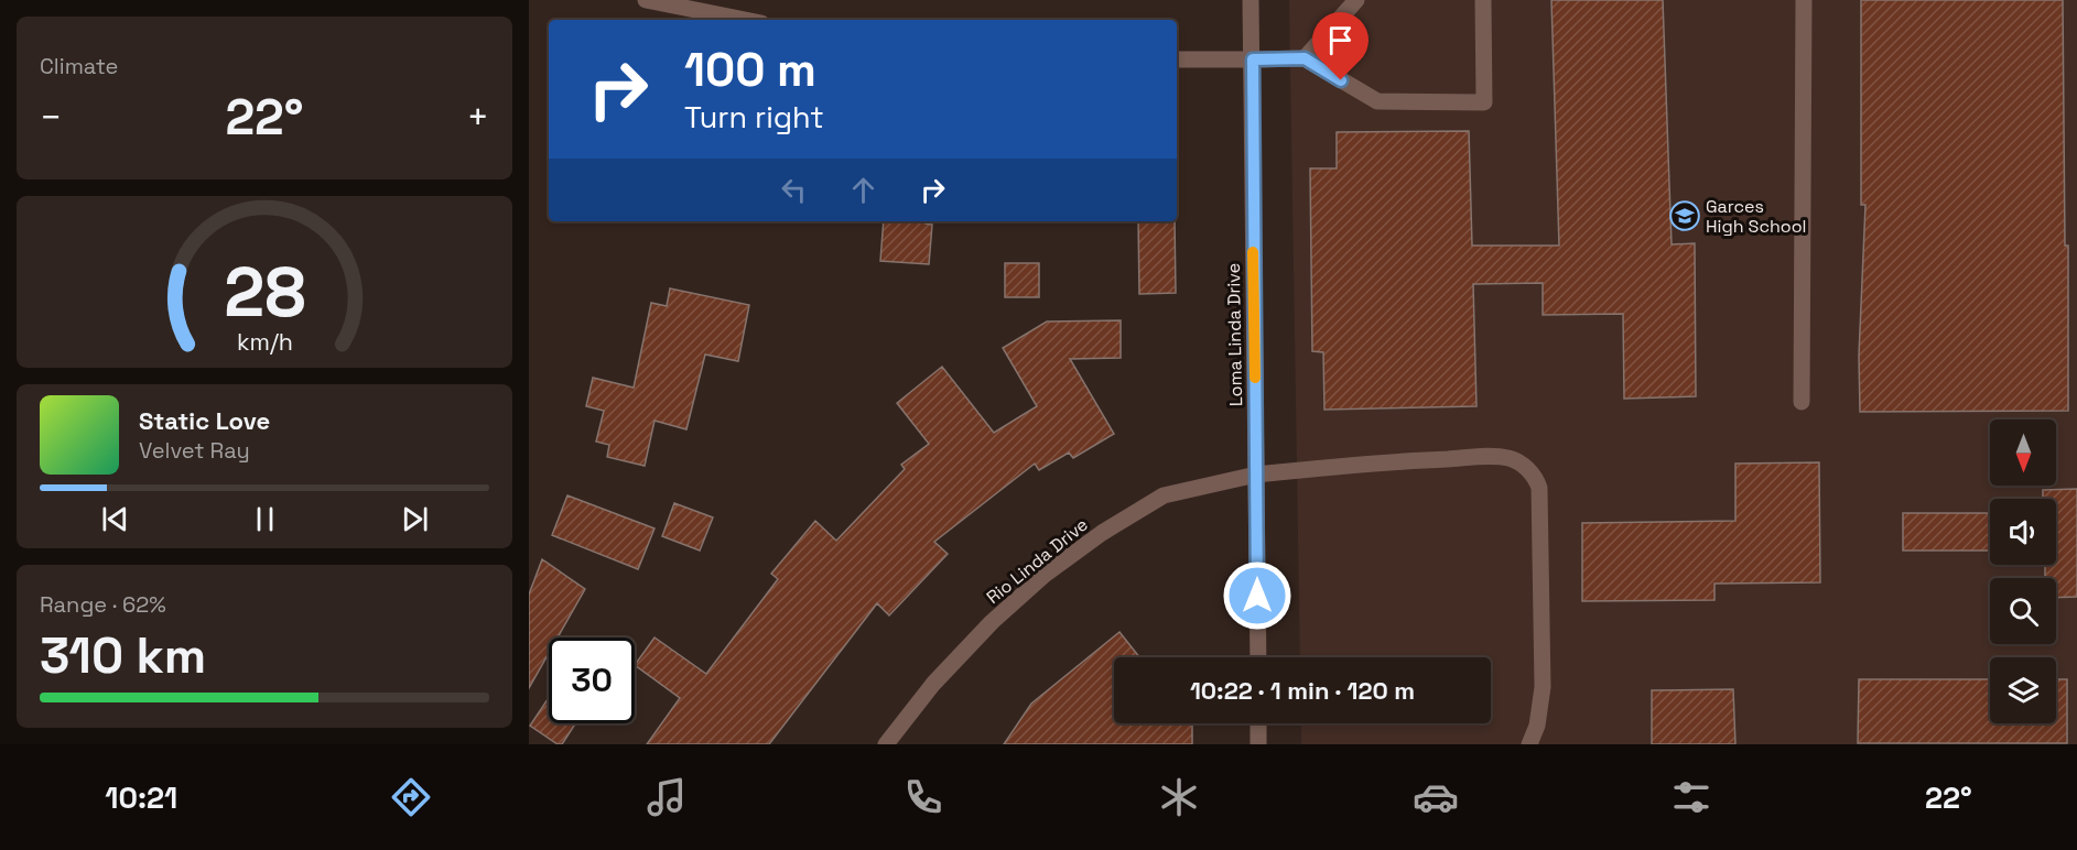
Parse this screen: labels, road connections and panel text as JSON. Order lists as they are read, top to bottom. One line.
{"streets":{"street":["Loma Linda Drive","Rio Linda Drive"]},"crossings":[["Loma Linda Drive","Rio Linda Drive"]],"places":{"school or university":["Garces High School"]},"north":"bottom","page":{"tile":["Climate",["Range · 62%","310 km"]],"turn":["100 m","Turn right"],"heat":["−","22°","+"],"song":["Static Love","Velvet Ray"],"limit":"30","trip":"10:22 · 1 min · 120 m","tabs":["10:21","22°"],"gauge":["28","km/h"]}}
